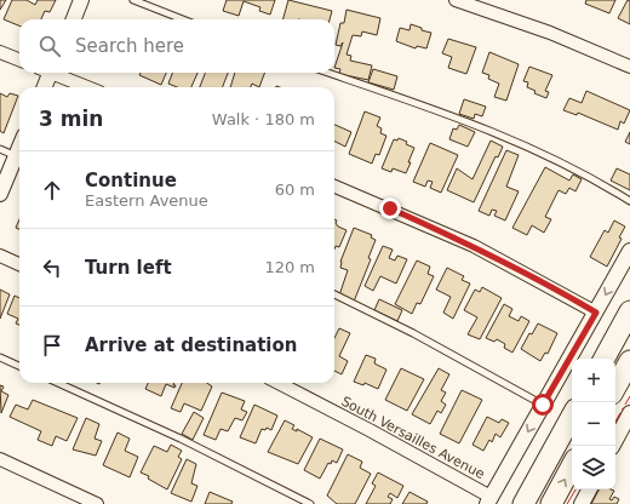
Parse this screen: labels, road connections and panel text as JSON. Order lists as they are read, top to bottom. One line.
{"streets":{"street":["South Versailles Avenue"]},"page":{"search":"Search here","heading":["3 min","Walk · 180 m"],"list":[["Continue","Eastern Avenue","60 m"],["Turn left","120 m"],"Arrive at destination"],"map_buttons":["+","−"]}}
